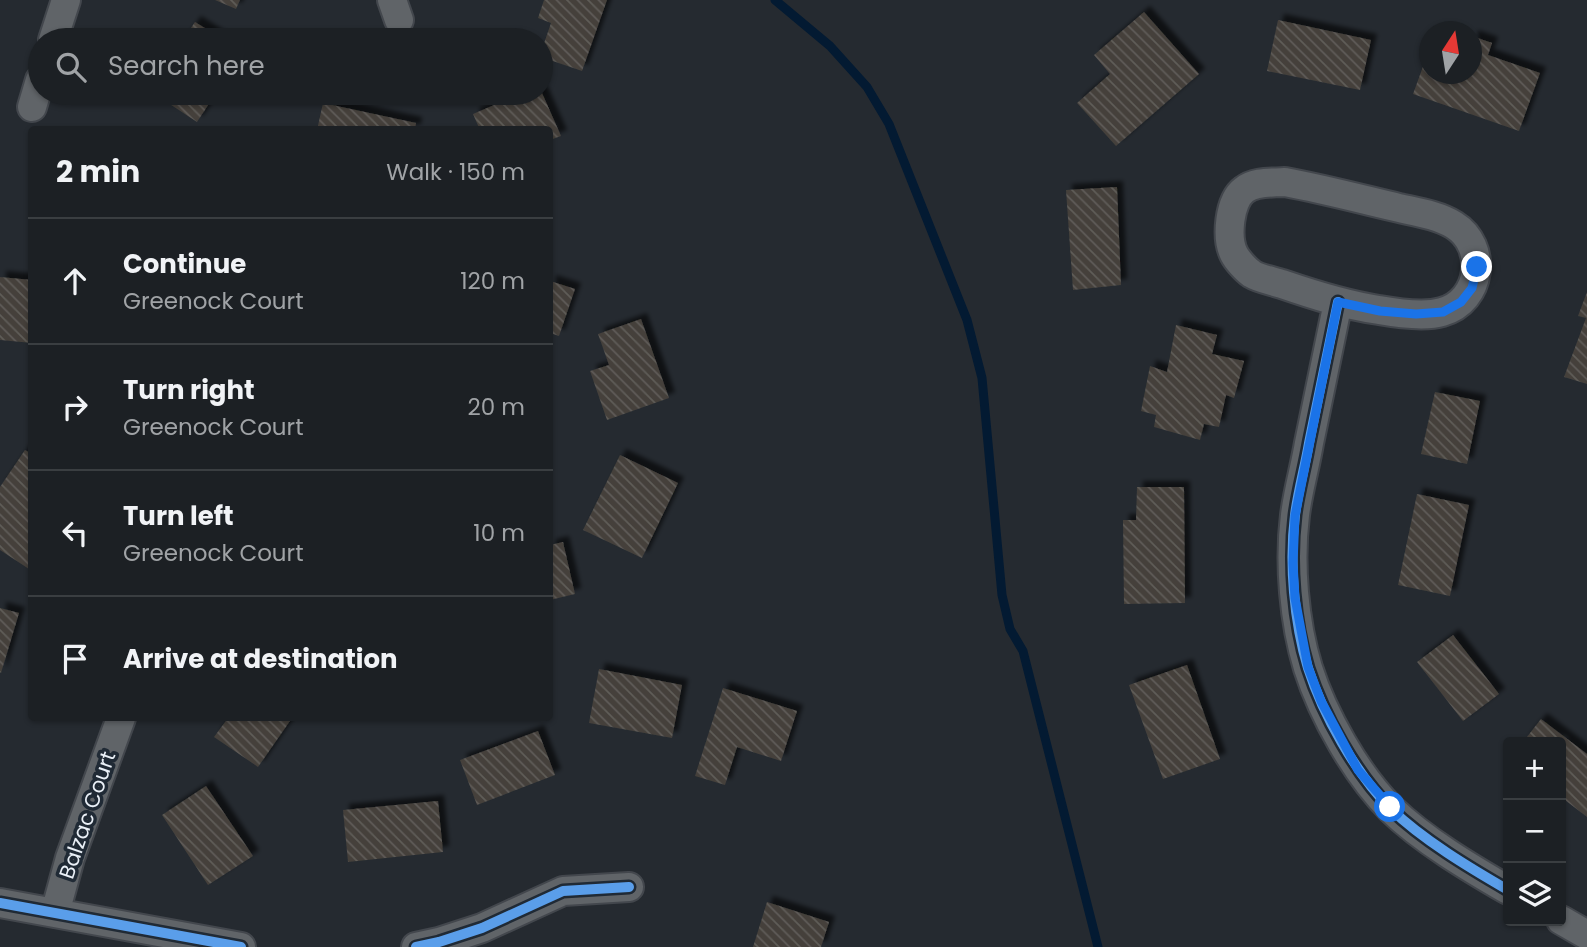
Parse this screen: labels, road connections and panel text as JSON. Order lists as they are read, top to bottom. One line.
{"streets":{"street":["Balzac Court"]},"north":"top","page":{"search":"Search here","heading":["2 min","Walk · 150 m"],"list":[["Continue","Greenock Court","120 m"],["Turn right","Greenock Court","20 m"],["Turn left","Greenock Court","10 m"],"Arrive at destination"],"map_buttons":["+","−"]}}
